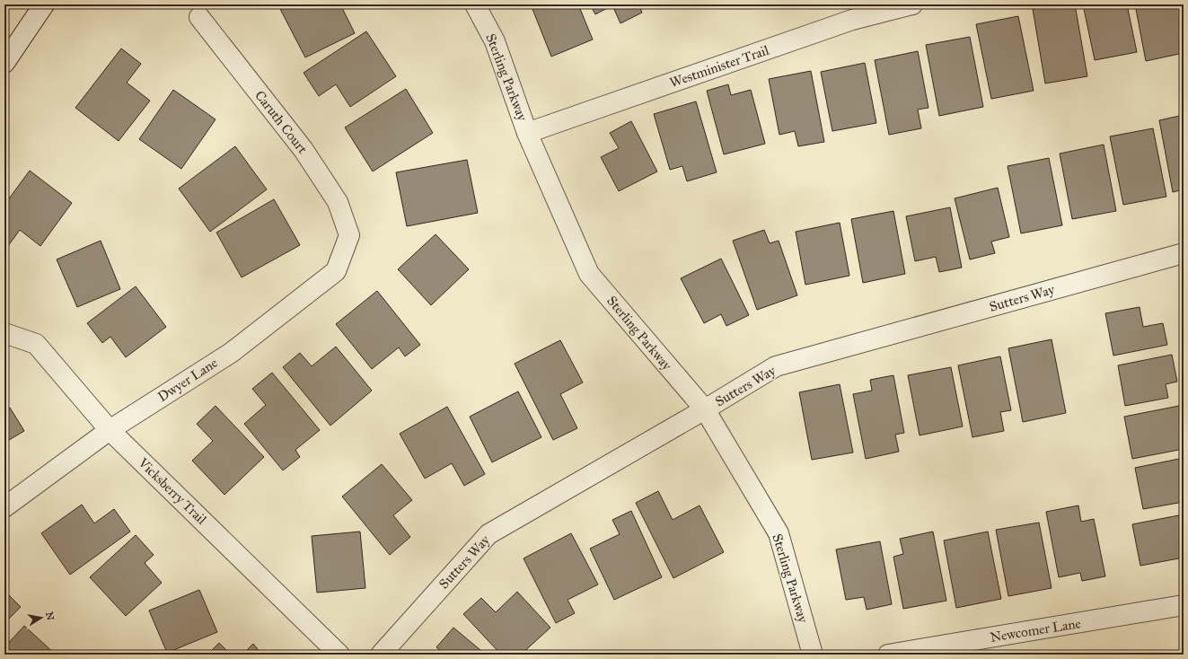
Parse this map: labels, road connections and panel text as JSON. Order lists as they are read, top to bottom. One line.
{"streets":{"street":["Westminister Trail","Sterling Parkway","Caruth Court","Sutters Way","Dwyer Lane","Vicksberry Trail","Newcomer Lane"]},"crossings":[["Westminister Trail","Sterling Parkway"],["Sterling Parkway","Sutters Way"],["Caruth Court","Dwyer Lane"],["Dwyer Lane","Vicksberry Trail"]],"north":"right"}
